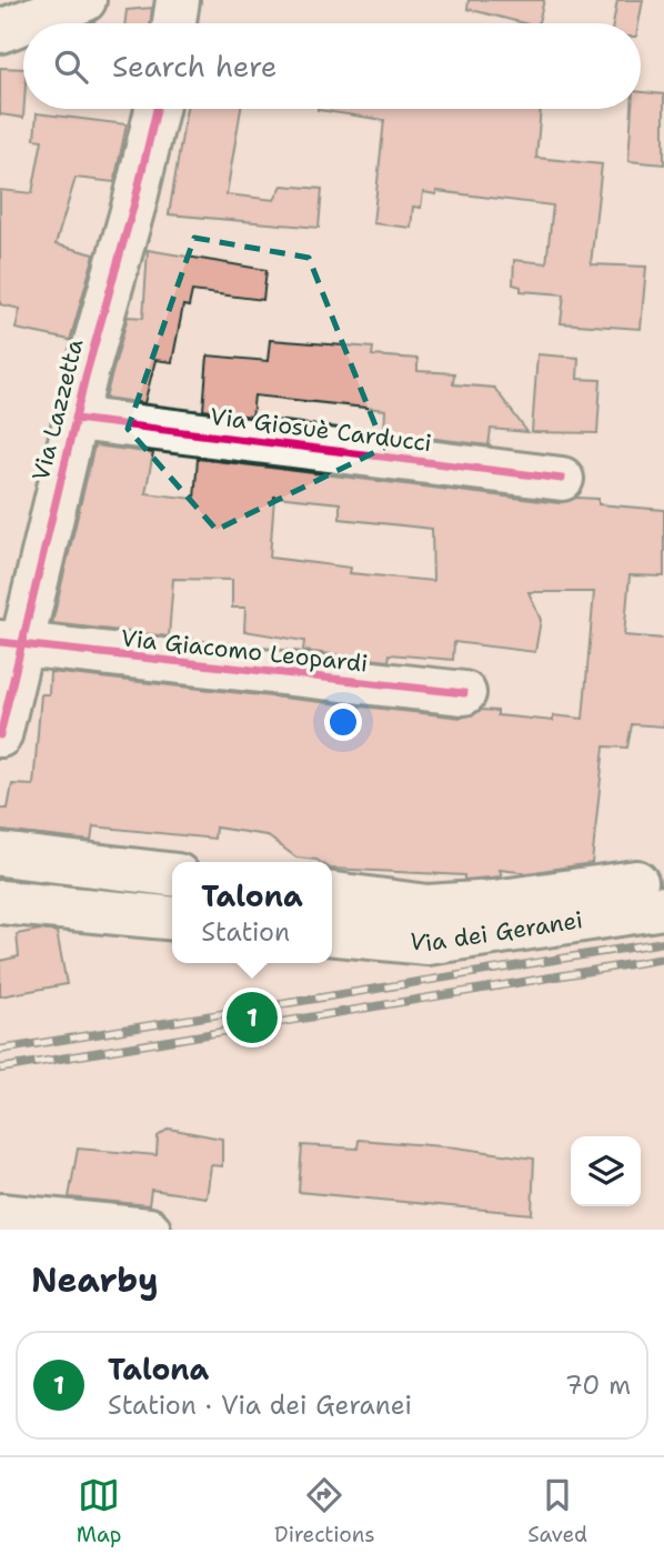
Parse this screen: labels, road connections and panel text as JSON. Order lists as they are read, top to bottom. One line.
{"streets":{"street":["Via Lazzetta","Via Giosuè Carducci","Via Giacomo Leopardi","Via dei Geranei"]},"crossings":[["Via Lazzetta","Via Giosuè Carducci"],["Via Lazzetta","Via Giacomo Leopardi"]],"page":{"search":"Search here","popup":["Talona","Station"],"pins":"1","heading":"Nearby","list":[{"mark":"1","name":"Talona","note":"Station · Via dei Geranei","value":"70 m"}],"nav":["Map","Directions","Saved"]}}
